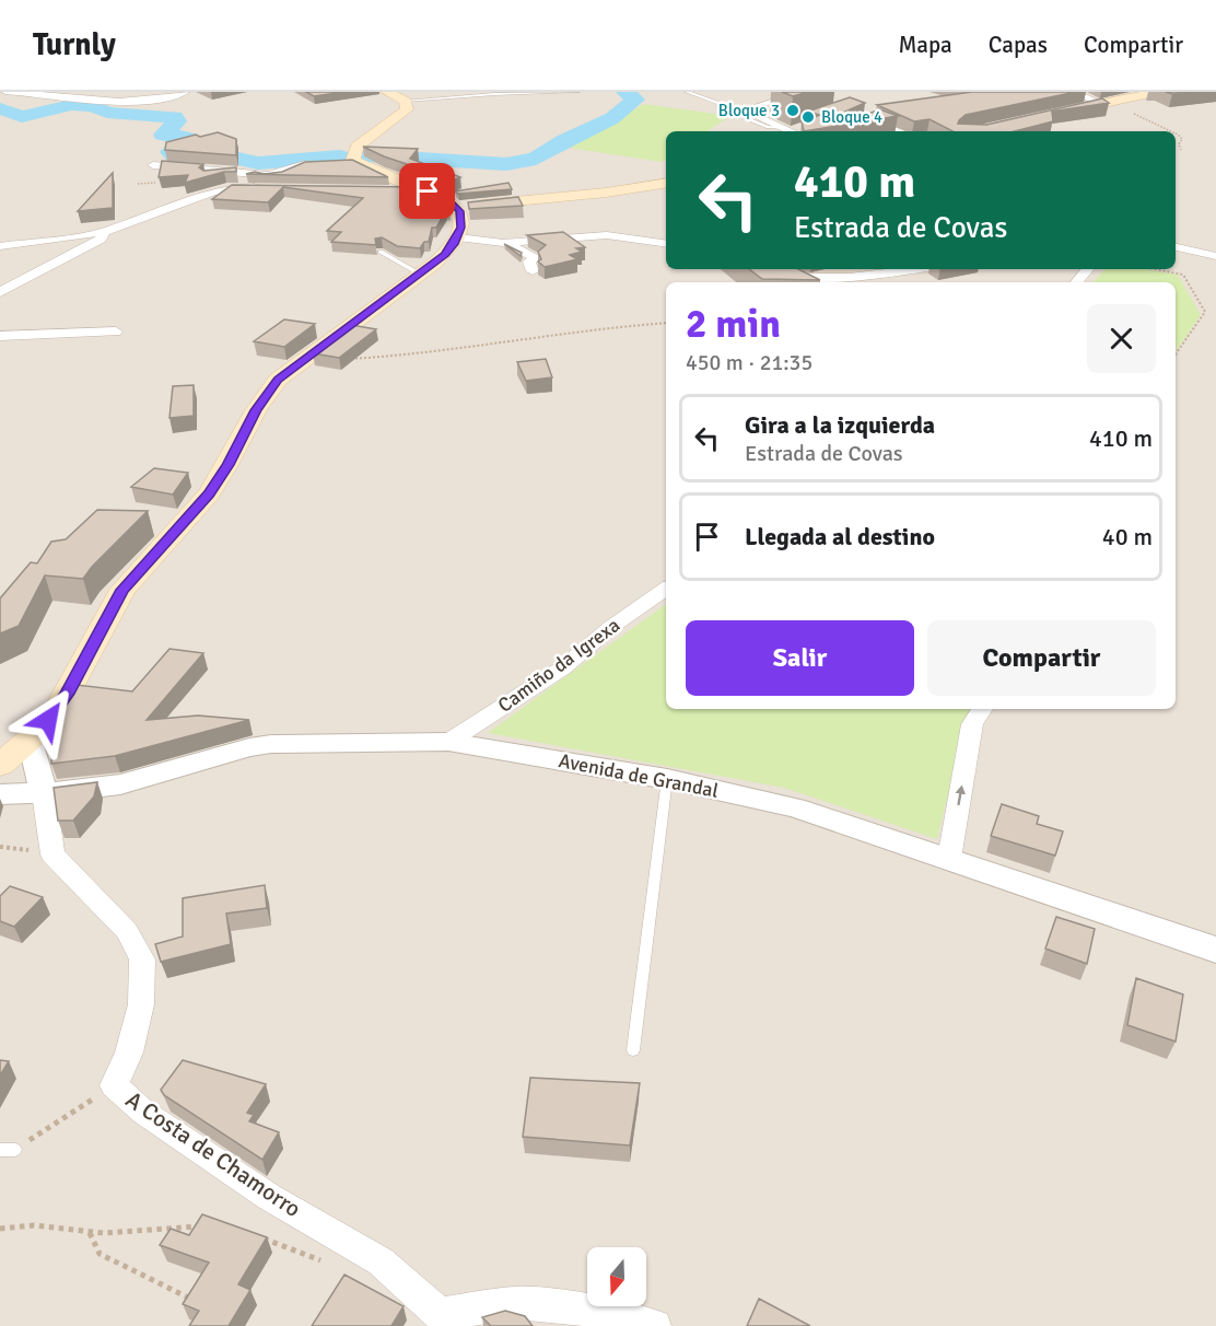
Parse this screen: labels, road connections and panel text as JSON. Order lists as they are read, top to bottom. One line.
{"streets":{"street":["Camiño da Igrexa","Avenida de Grandal","A Costa de Chamorro"]},"crossings":[["Camiño da Igrexa","Avenida de Grandal"],["Avenida de Grandal","A Costa de Chamorro"]],"places":["Bloque 3","Bloque 4"],"north":"bottom","page":{"header":"Turnly","nav":["Mapa","Capas","Compartir"],"turn":["410 m","Estrada de Covas"],"heading":["2 min","450 m · 21:35"],"list":[{"name":"Gira a la izquierda","note":"Estrada de Covas","value":"410 m"},{"name":"Llegada al destino","value":"40 m"}],"buttons":["Salir","Compartir"]}}
